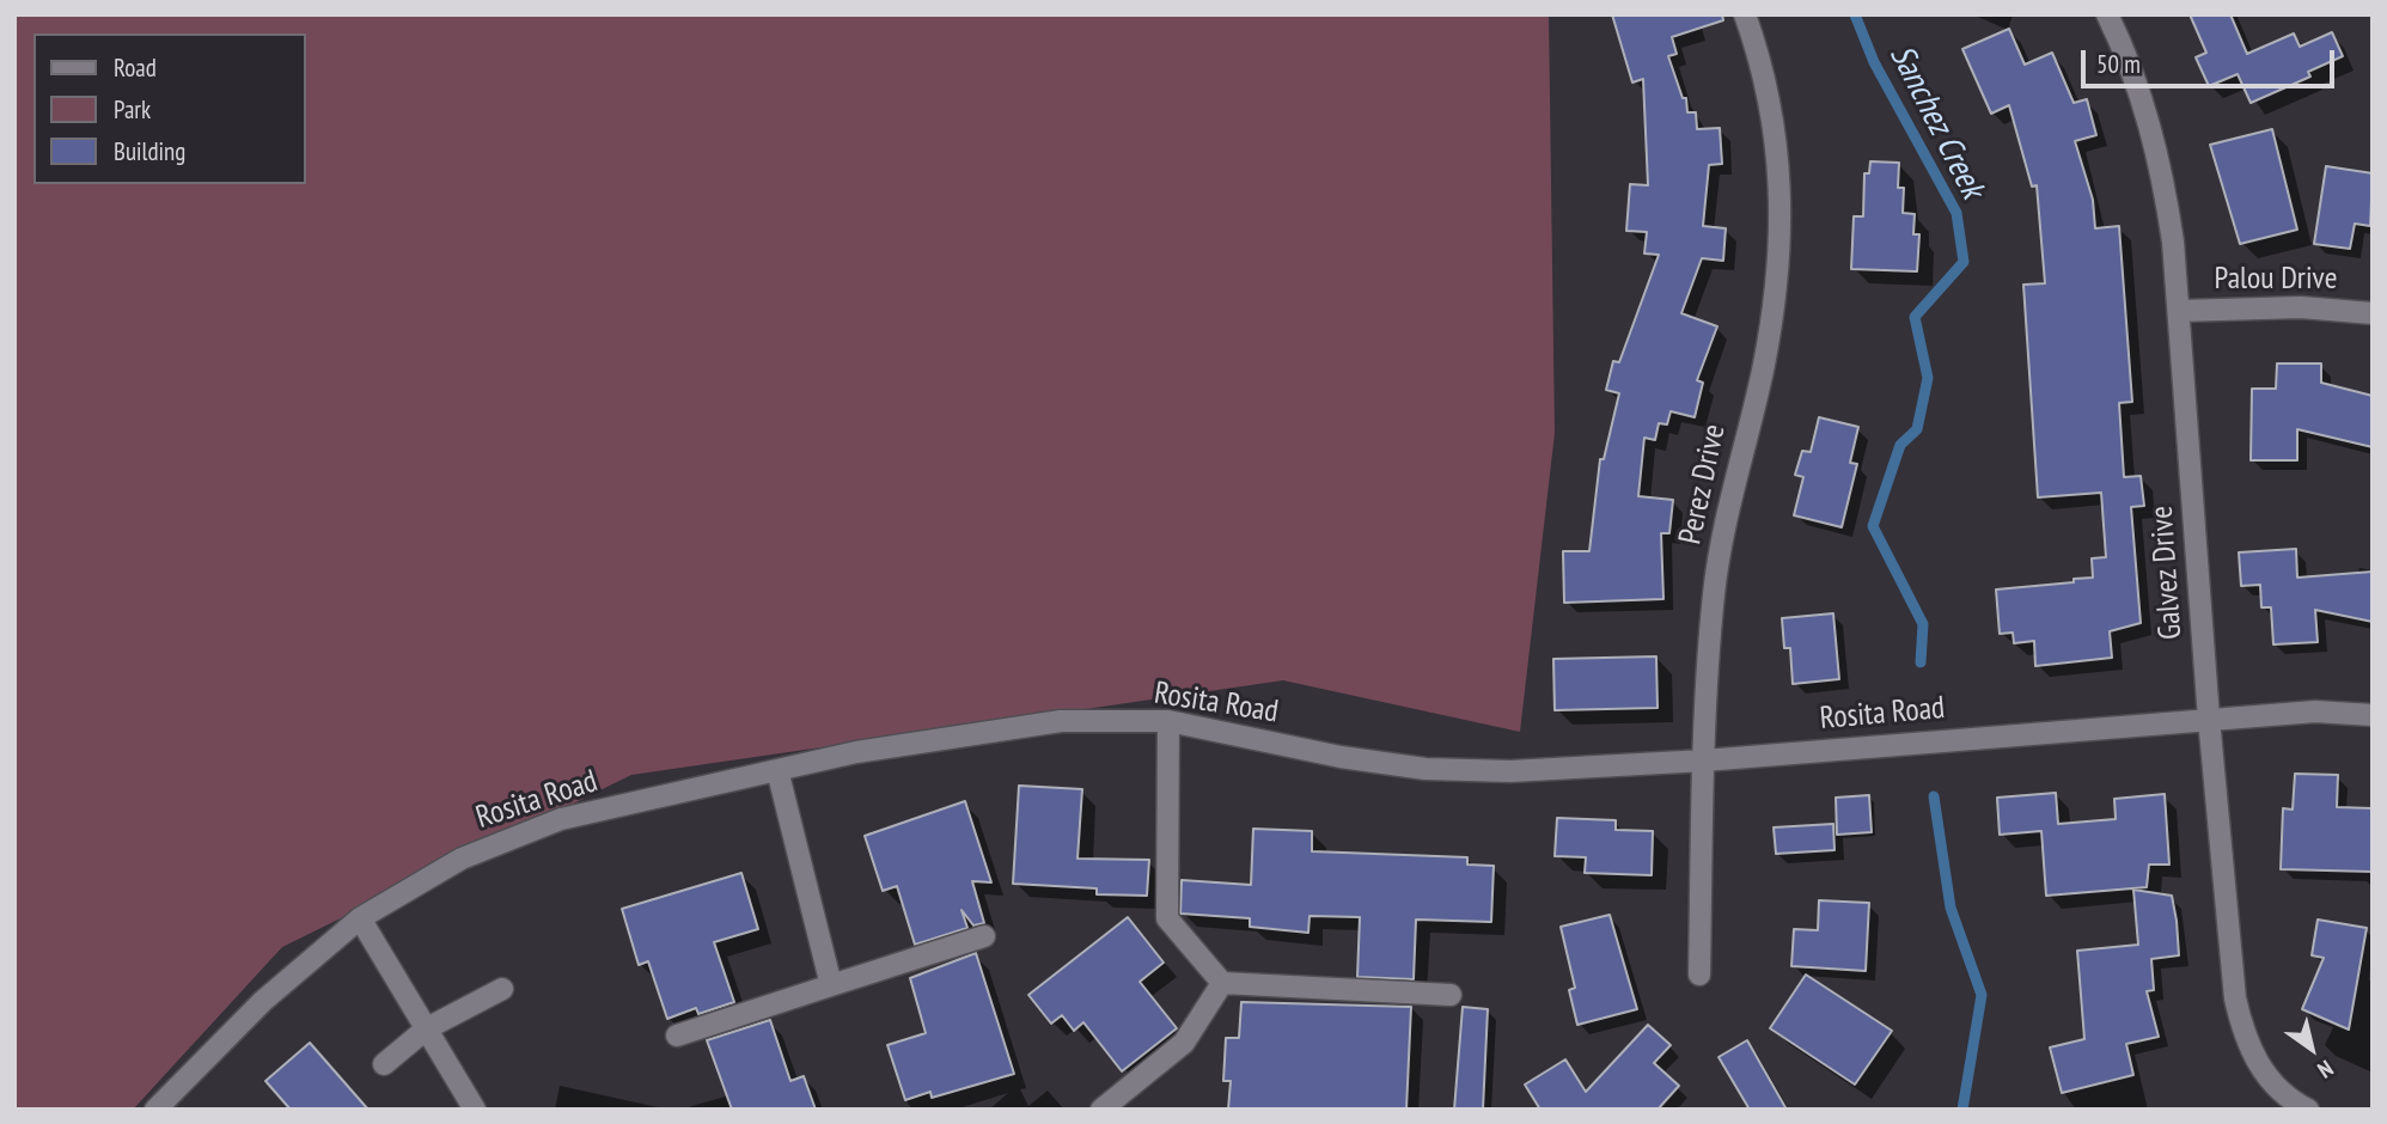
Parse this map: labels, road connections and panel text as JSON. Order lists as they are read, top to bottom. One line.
{"streets":{"street":["Palou Drive","Perez Drive","Galvez Drive","Rosita Road"]},"crossings":[["Palou Drive","Galvez Drive"],["Perez Drive","Rosita Road"],["Galvez Drive","Rosita Road"]],"water":["Sanchez Creek"],"legend":["Road","Park","Building"],"scale_bar":"50 m","north":"bottom right"}
